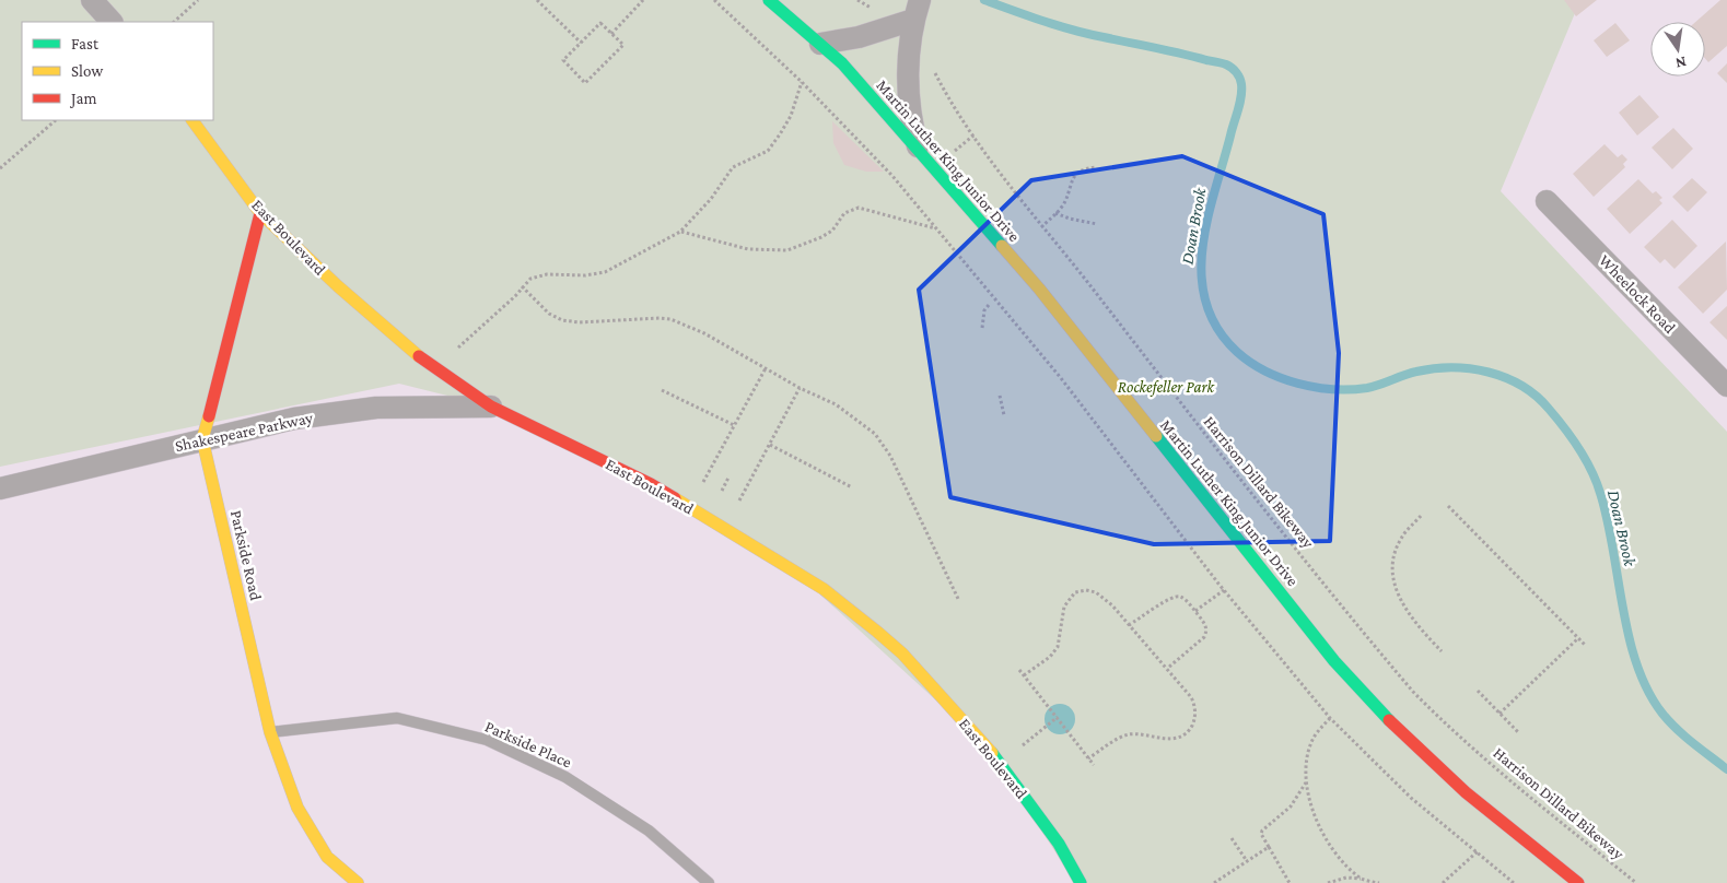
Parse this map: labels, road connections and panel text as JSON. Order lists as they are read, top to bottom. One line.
{"streets":{"street":["Martin Luther King Junior Drive","East Boulevard","Wheelock Road","Shakespeare Parkway","Parkside Road"],"lane":["Parkside Place"],"path":["Harrison Dillard Bikeway"]},"crossings":[["East Boulevard","Shakespeare Parkway"],["East Boulevard","Parkside Road"],["Shakespeare Parkway","Parkside Road"],["Parkside Road","Parkside Place"]],"water":["Doan Brook"],"parks":["Rockefeller Park"],"legend":["Fast","Slow","Jam"],"north":"bottom"}
